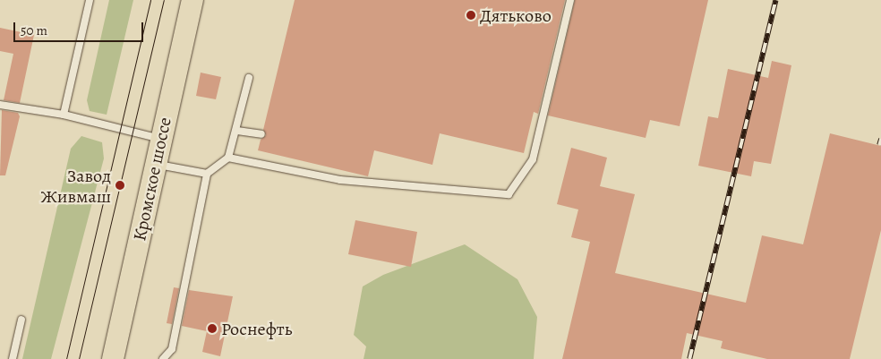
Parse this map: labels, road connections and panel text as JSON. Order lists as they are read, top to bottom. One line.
{"streets":{"main road":["Кромское шоссе"]},"places":["Дятьково","Завод Живмаш","Роснефть"],"scale_bar":"50 m"}
